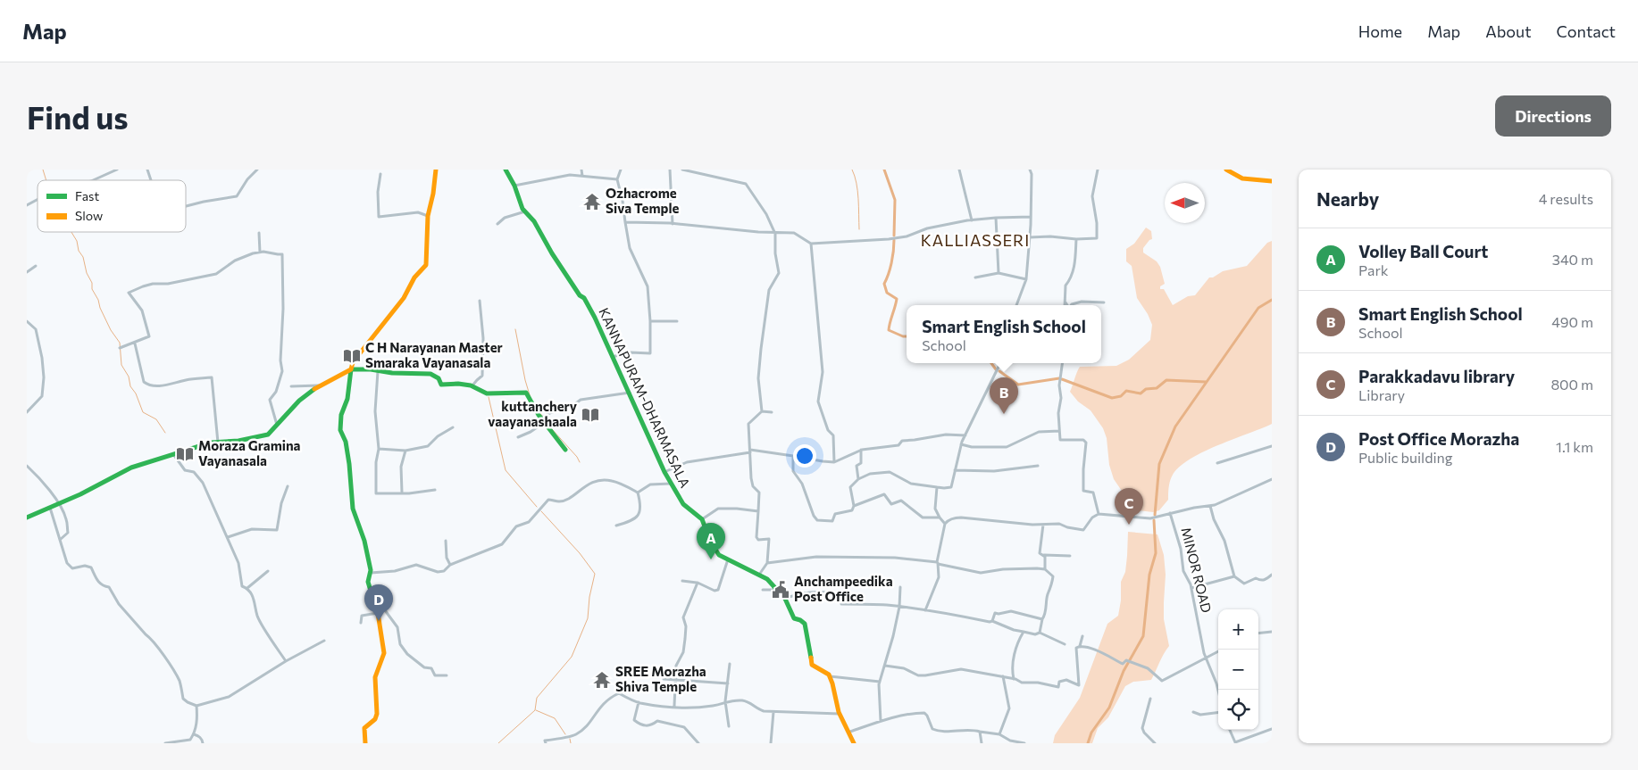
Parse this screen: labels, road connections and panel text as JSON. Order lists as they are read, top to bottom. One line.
{"streets":{"main road":["KANNAPURAM-DHARMASALA"],"street":["MINOR ROAD"]},"districts":["KALLIASSERI"],"places":{"temple":["Ozhacrome Siva Temple","SREE Morazha Shiva Temple"],"library":["C H Narayanan Master Smaraka Vayanasala","kuttanchery vaayanashaala","Moraza Gramina Vayanasala"],"public building":["Anchampeedika Post Office"]},"legend":["Fast","Slow"],"north":"left","page":{"header":"Map","nav":["Home","Map","About","Contact"],"buttons":"Directions","title":"Find us","heading":["Nearby","4 results"],"list":[{"mark":"A","name":"Volley Ball Court","note":"Park","value":"340 m"},{"mark":"B","name":"Smart English School","note":"School","value":"490 m"},{"mark":"C","name":"Parakkadavu library","note":"Library","value":"800 m"},{"mark":"D","name":"Post Office Morazha","note":"Public building","value":"1.1 km"}],"popup":["Smart English School","School"],"pins":["B","C","A","D"],"map_buttons":["+","−"]}}
